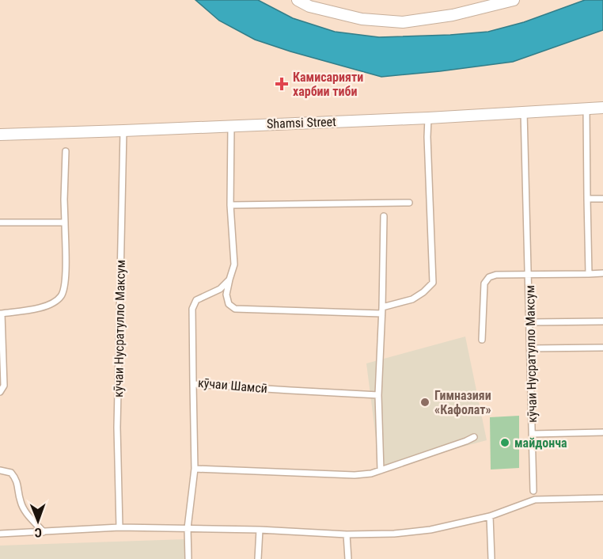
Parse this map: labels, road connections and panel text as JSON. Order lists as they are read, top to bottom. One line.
{"streets":{"street":["Shamsi Street"],"lane":["кӯчаи Нусратулло Максум","кӯчаи Шамсӣ"]},"crossings":[["Shamsi Street","кӯчаи Нусратулло Максум"]],"places":{"health":["Камисарияти харбии тиби"],"other":["Гимназияи «Кафолат»","майдонча"]},"north":"bottom"}
